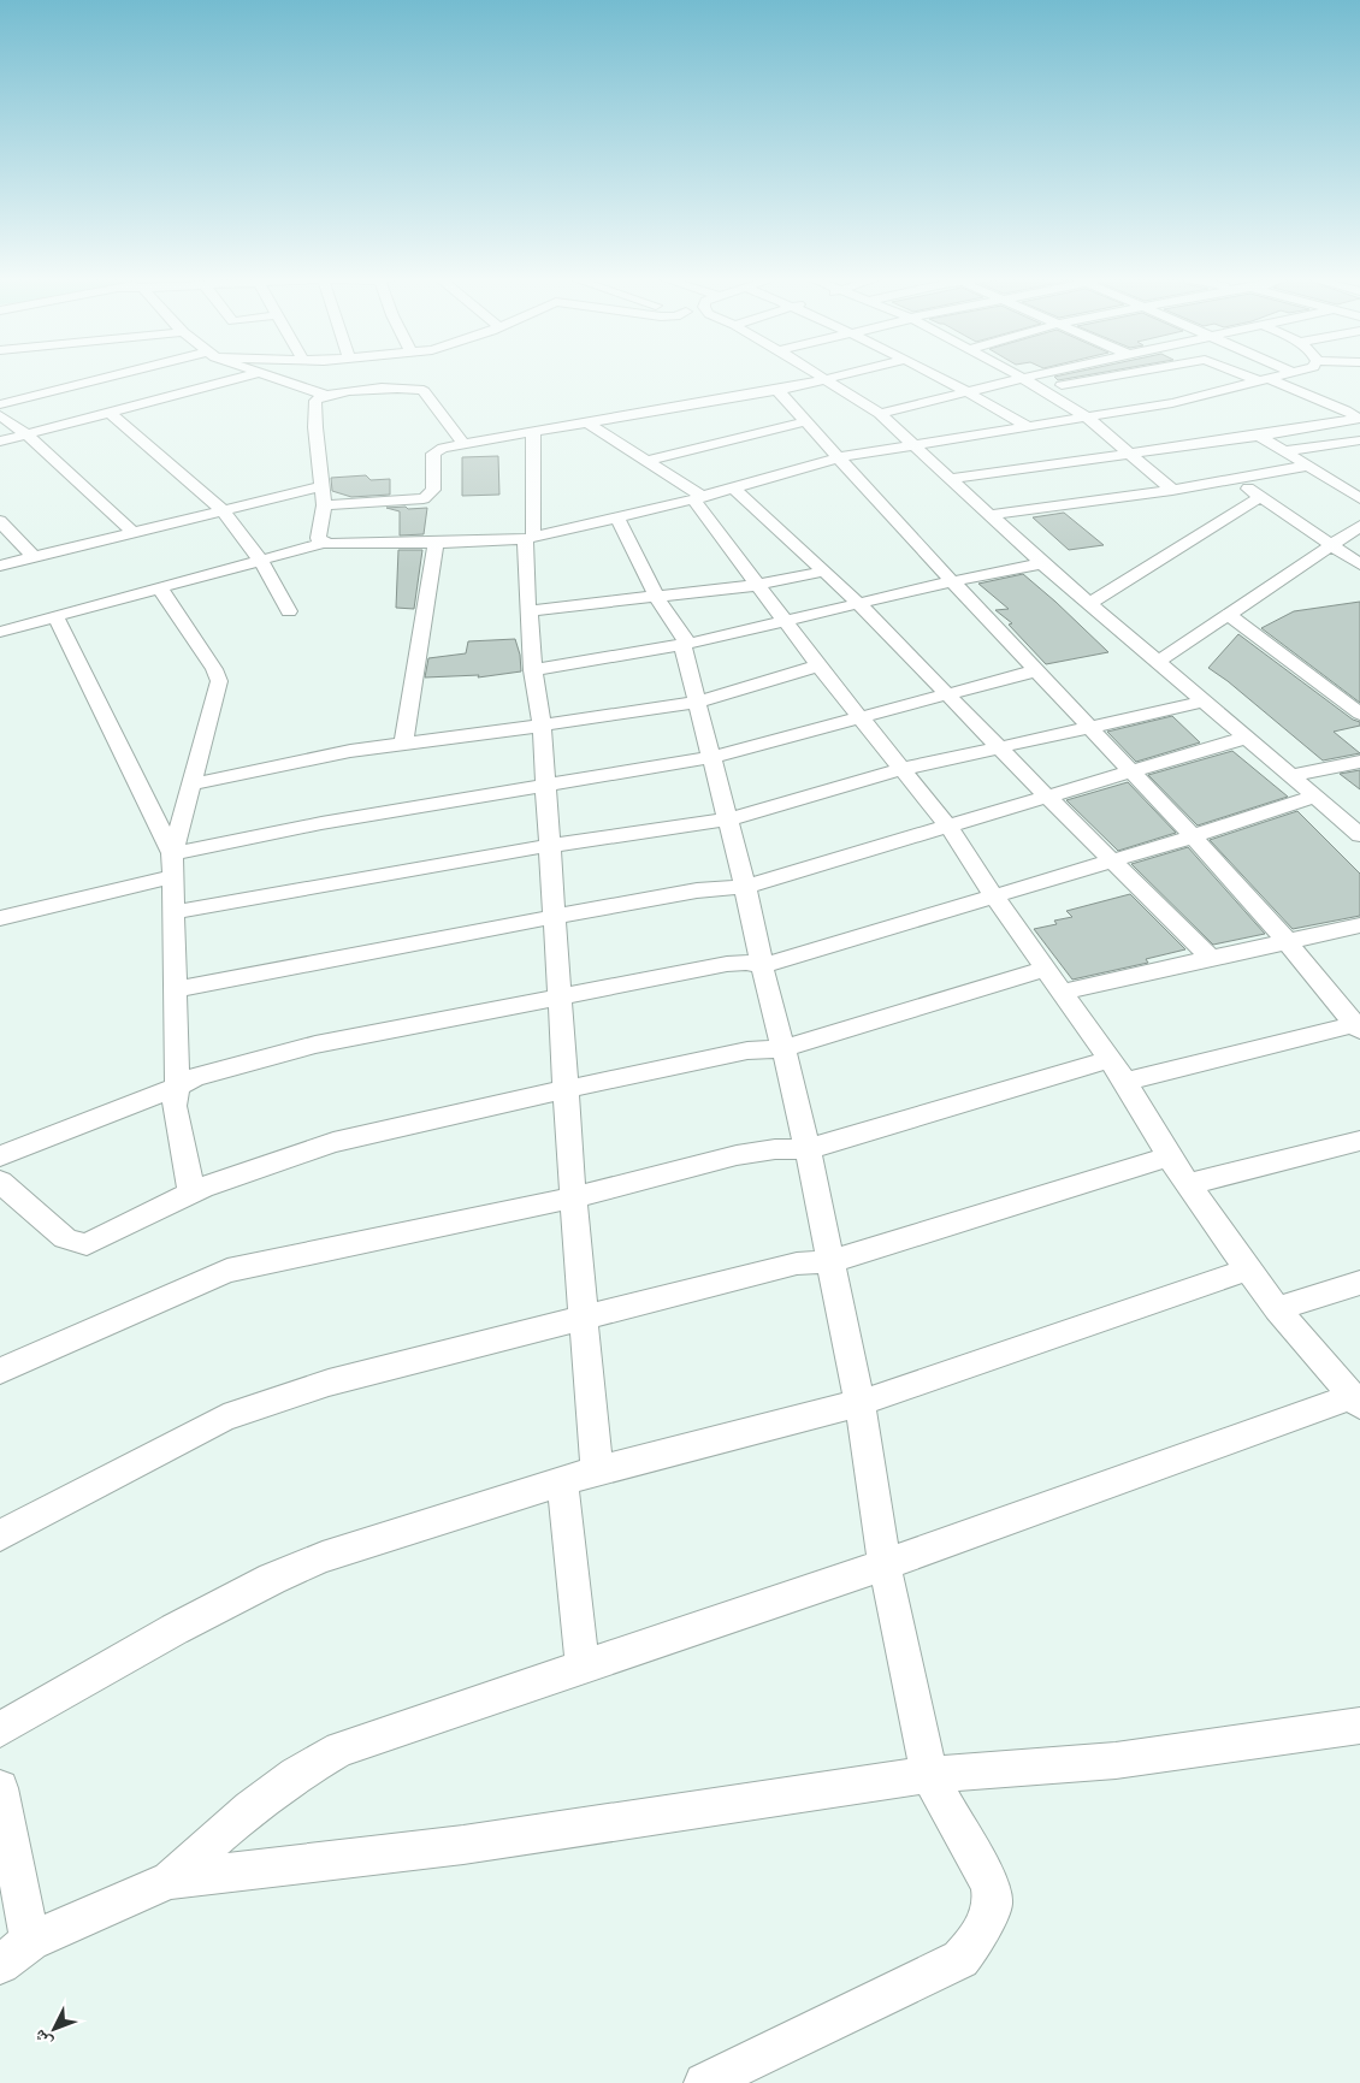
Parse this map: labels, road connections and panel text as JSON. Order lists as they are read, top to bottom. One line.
{"north":"bottom left"}
